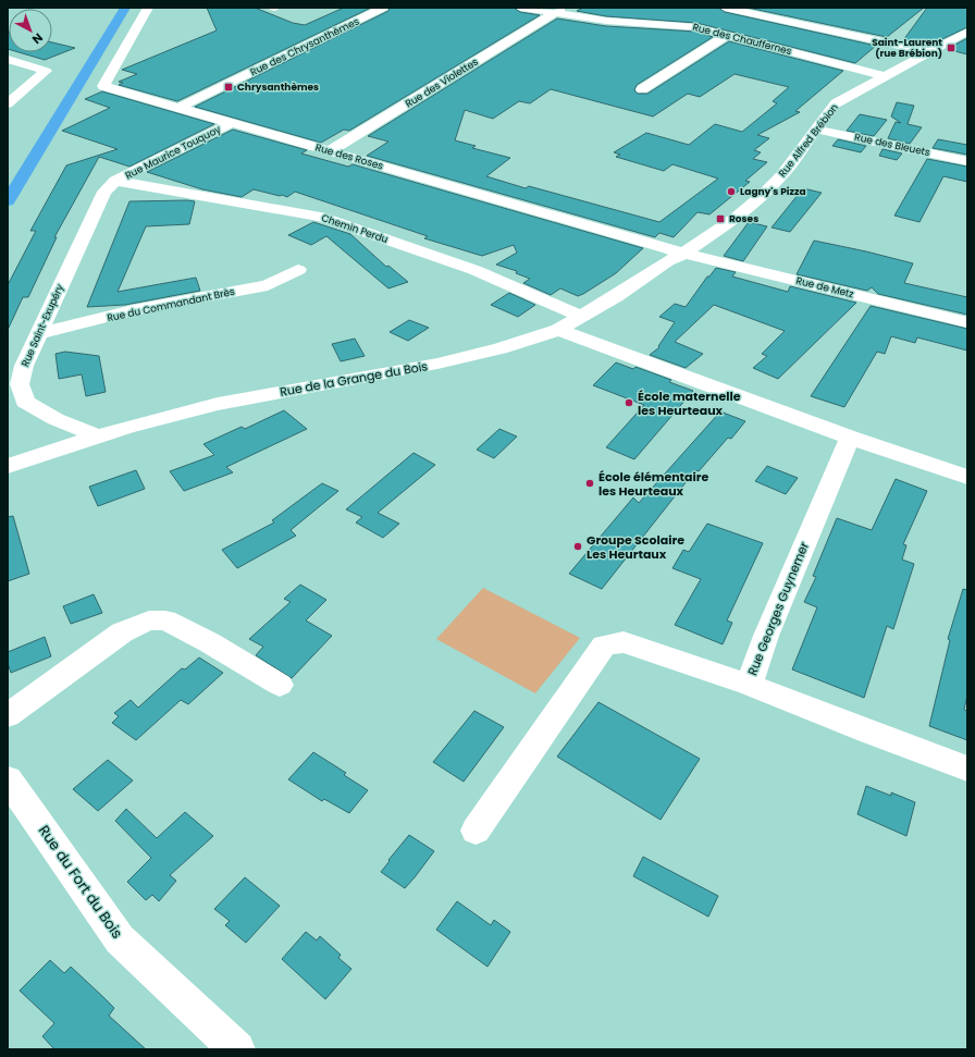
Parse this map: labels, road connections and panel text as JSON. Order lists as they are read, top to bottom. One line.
{"streets":{"street":["Rue des Chauffernes","Rue des Chrysanthèmes","Rue des Violettes","Rue Alfred Brébion","Rue des Bleuets","Rue Maurice Touquoy","Rue des Roses","Chemin Perdu","Rue de Metz","Rue du Commandant Brès","Rue Saint-Exupéry","Rue de la Grange du Bois","Rue Georges Guynemer","Rue du Fort du Bois"]},"crossings":[["Rue des Chauffernes","Rue des Violettes"],["Rue des Chauffernes","Rue Alfred Brébion"],["Rue des Chrysanthèmes","Rue des Roses"],["Rue des Violettes","Rue des Roses"],["Rue Alfred Brébion","Rue des Bleuets"],["Rue Alfred Brébion","Rue des Roses"],["Rue Alfred Brébion","Rue de Metz"],["Rue Alfred Brébion","Rue de la Grange du Bois"],["Rue Maurice Touquoy","Rue des Roses"],["Rue Maurice Touquoy","Chemin Perdu"],["Rue Maurice Touquoy","Rue Saint-Exupéry"],["Rue des Roses","Rue de Metz"],["Rue des Roses","Rue de la Grange du Bois"],["Chemin Perdu","Rue Saint-Exupéry"],["Chemin Perdu","Rue de la Grange du Bois"],["Rue de Metz","Rue de la Grange du Bois"],["Rue du Commandant Brès","Rue Saint-Exupéry"],["Rue Saint-Exupéry","Rue de la Grange du Bois"]],"places":{"transit":["Saint-Laurent (rue Brébion)","Chrysanthèmes","Roses"],"other":["Lagny's Pizza","École maternelle les Heurteaux","École élémentaire les Heurteaux","Groupe Scolaire Les Heurtaux"]},"north":"bottom right"}
